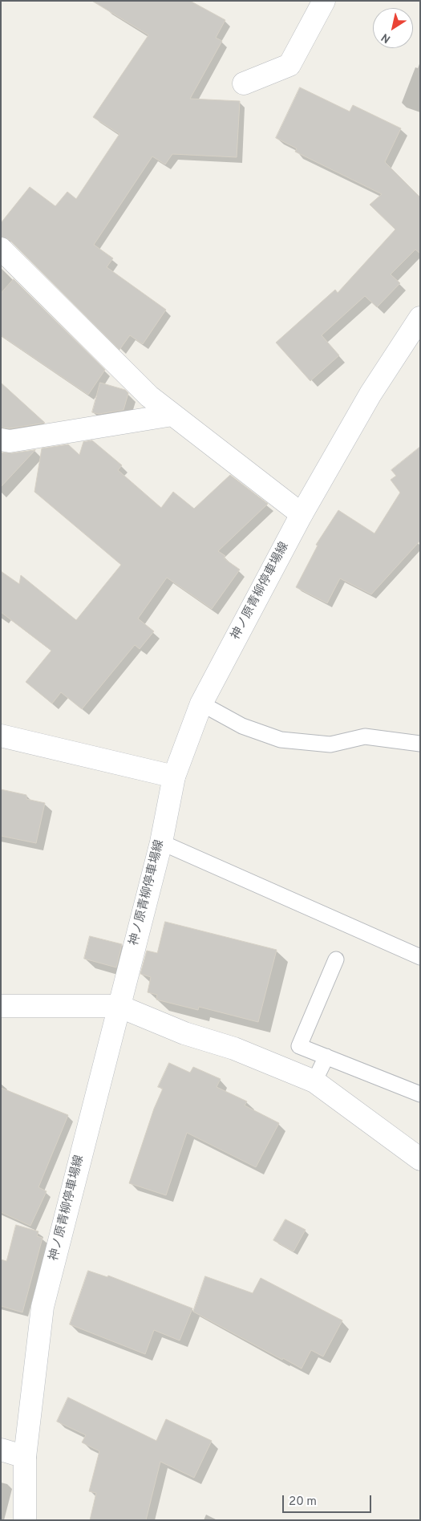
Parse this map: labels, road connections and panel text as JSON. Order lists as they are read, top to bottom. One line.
{"streets":{"street":["神ノ原青柳停車場線"]},"scale_bar":"20 m","north":"bottom left"}
